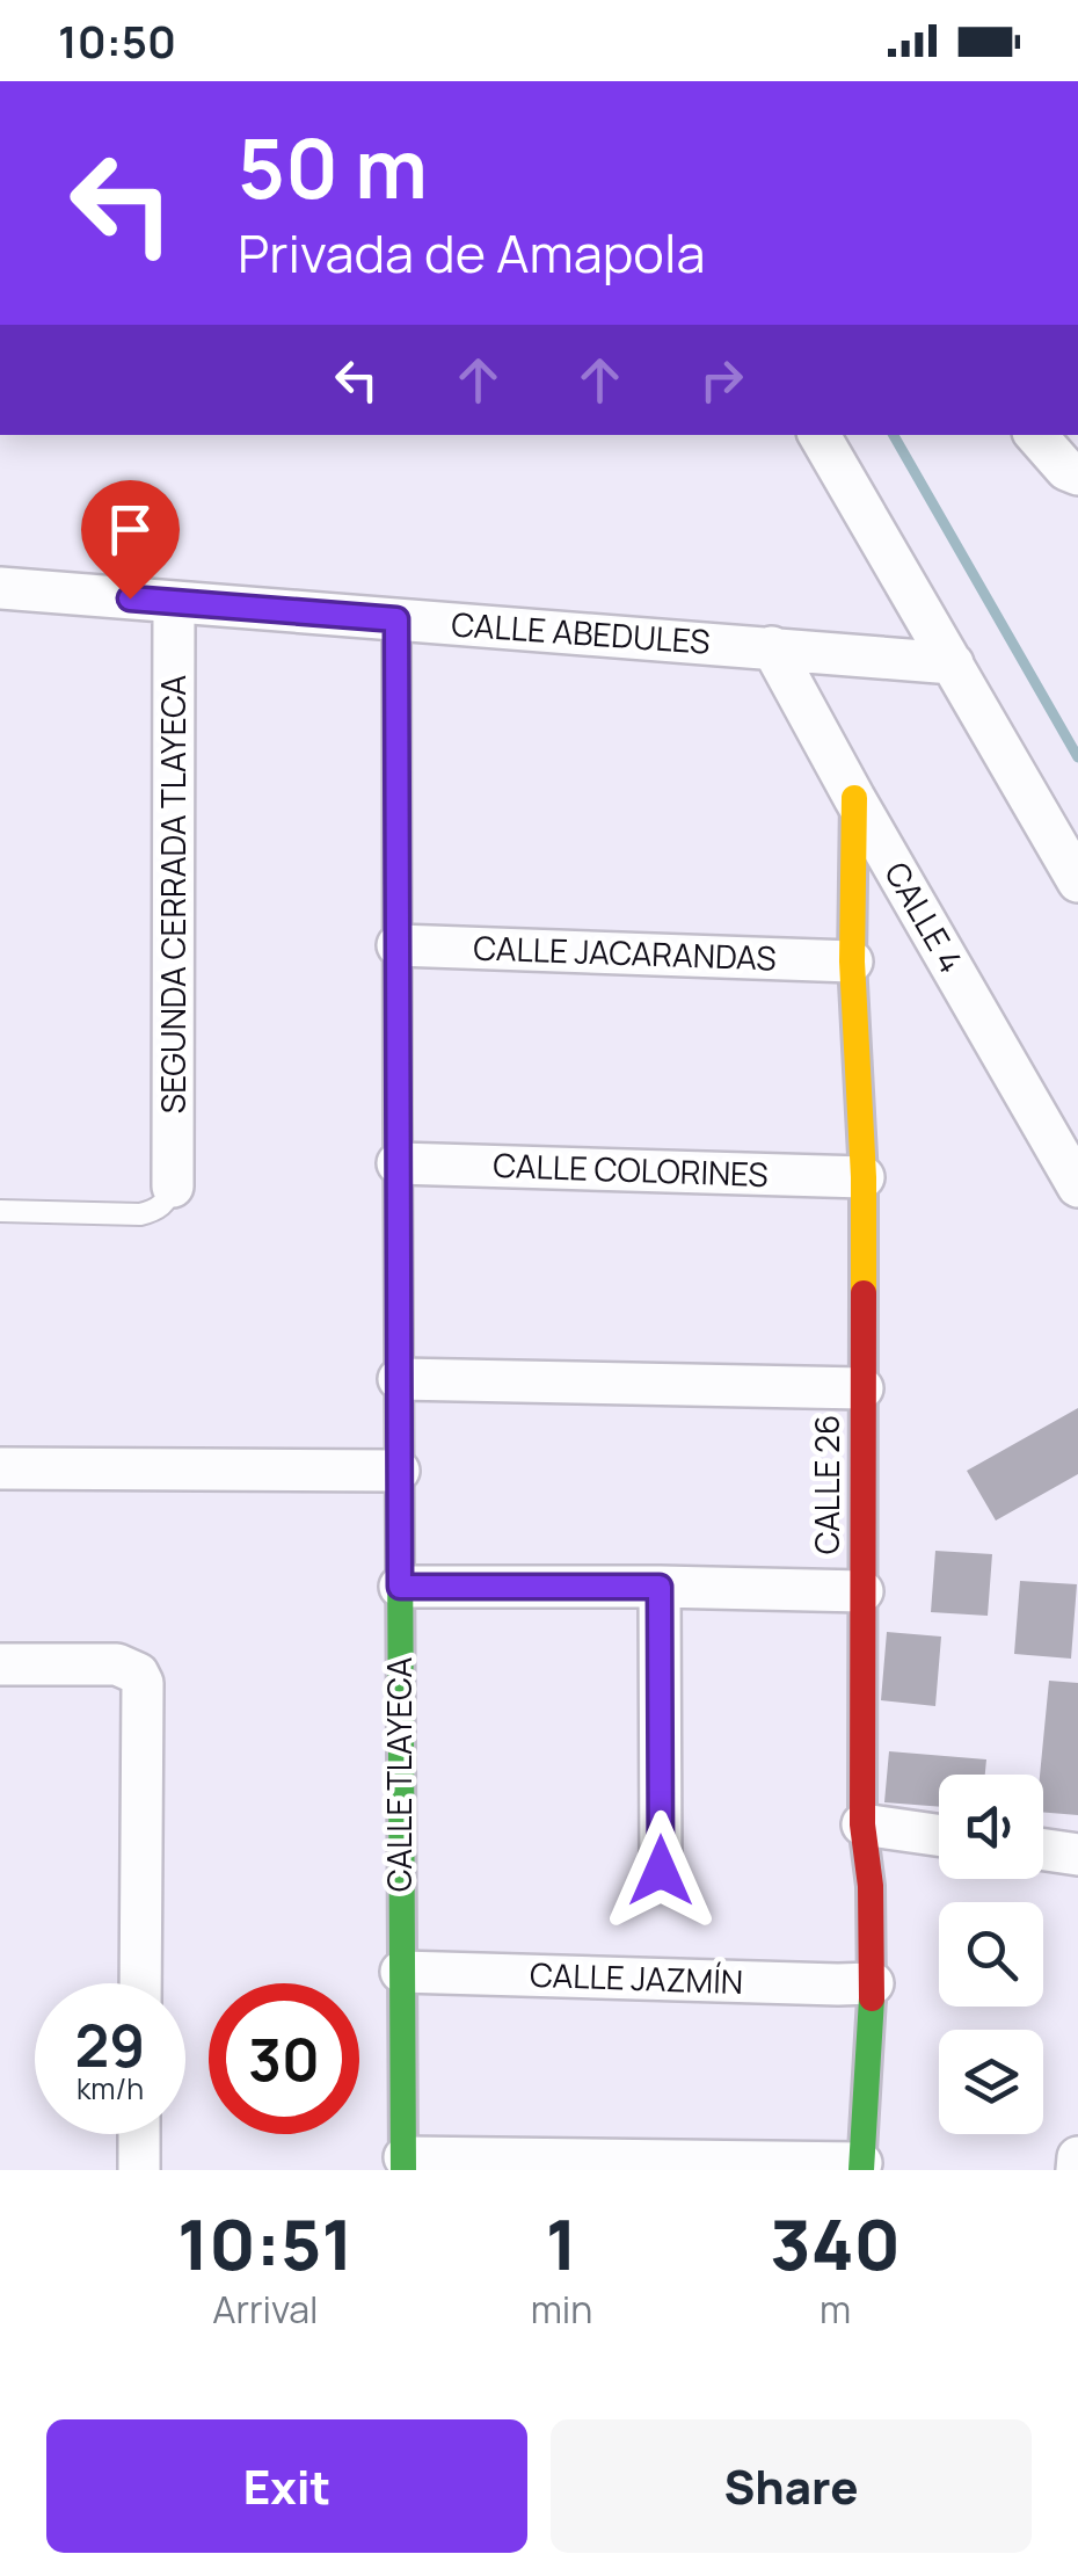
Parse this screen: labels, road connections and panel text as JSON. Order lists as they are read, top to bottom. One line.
{"streets":{"street":["CALLE ABEDULES","SEGUNDA CERRADA TLAYECA","CALLE 4","CALLE JACARANDAS","CALLE COLORINES","CALLE 26","CALLE TLAYECA","CALLE JAZMÍN"]},"crossings":[["CALLE ABEDULES","SEGUNDA CERRADA TLAYECA"],["CALLE ABEDULES","CALLE 4"],["CALLE ABEDULES","CALLE TLAYECA"],["CALLE 4","CALLE 26"],["CALLE JACARANDAS","CALLE 26"],["CALLE JACARANDAS","CALLE TLAYECA"],["CALLE COLORINES","CALLE 26"],["CALLE COLORINES","CALLE TLAYECA"],["CALLE 26","CALLE JAZMÍN"],["CALLE TLAYECA","CALLE JAZMÍN"]],"page":{"status":"10:50","turn":["50 m","Privada de Amapola"],"speed":"29 km/h","limit":"30","eta":["10:51","Arrival","1","min","340","m"],"buttons":["Exit","Share"]}}
